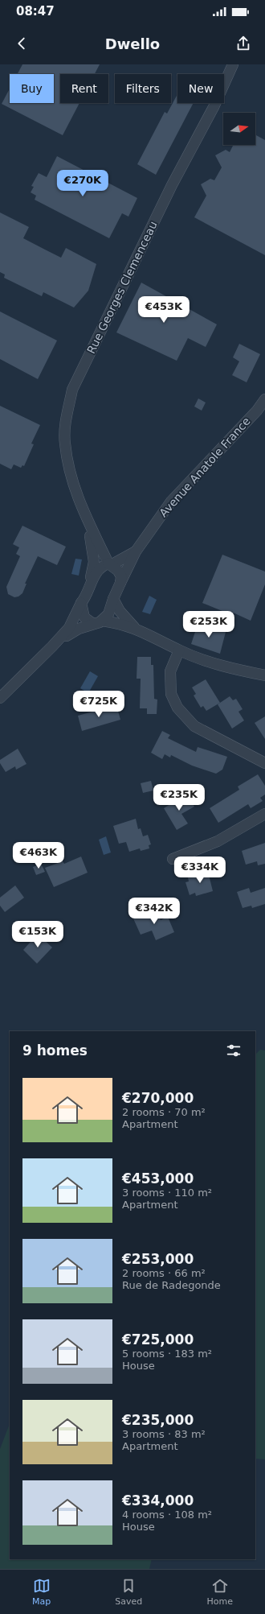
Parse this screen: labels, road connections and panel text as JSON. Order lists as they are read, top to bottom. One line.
{"streets":{"street":["Rue Georges Clemenceau","Avenue Anatole France"]},"crossings":[["Rue Georges Clemenceau","Avenue Anatole France"]],"north":"right","page":{"status":"08:47","header":"Dwello","chip":["Buy","Rent","Filters","New"],"price":["€270K","€453K","€253K","€725K","€235K","€463K","€334K","€342K","€153K"],"heading":"9 homes","list":[{"name":"€270,000","note":"2 rooms · 70 m² · Apartment"},{"name":"€453,000","note":"3 rooms · 110 m² · Apartment"},{"name":"€253,000","note":"2 rooms · 66 m² · Rue de Radegonde"},{"name":"€725,000","note":"5 rooms · 183 m² · House"},{"name":"€235,000","note":"3 rooms · 83 m² · Apartment"},{"name":"€334,000","note":"4 rooms · 108 m² · House"}],"tabs":["Map","Saved","Home"]}}
